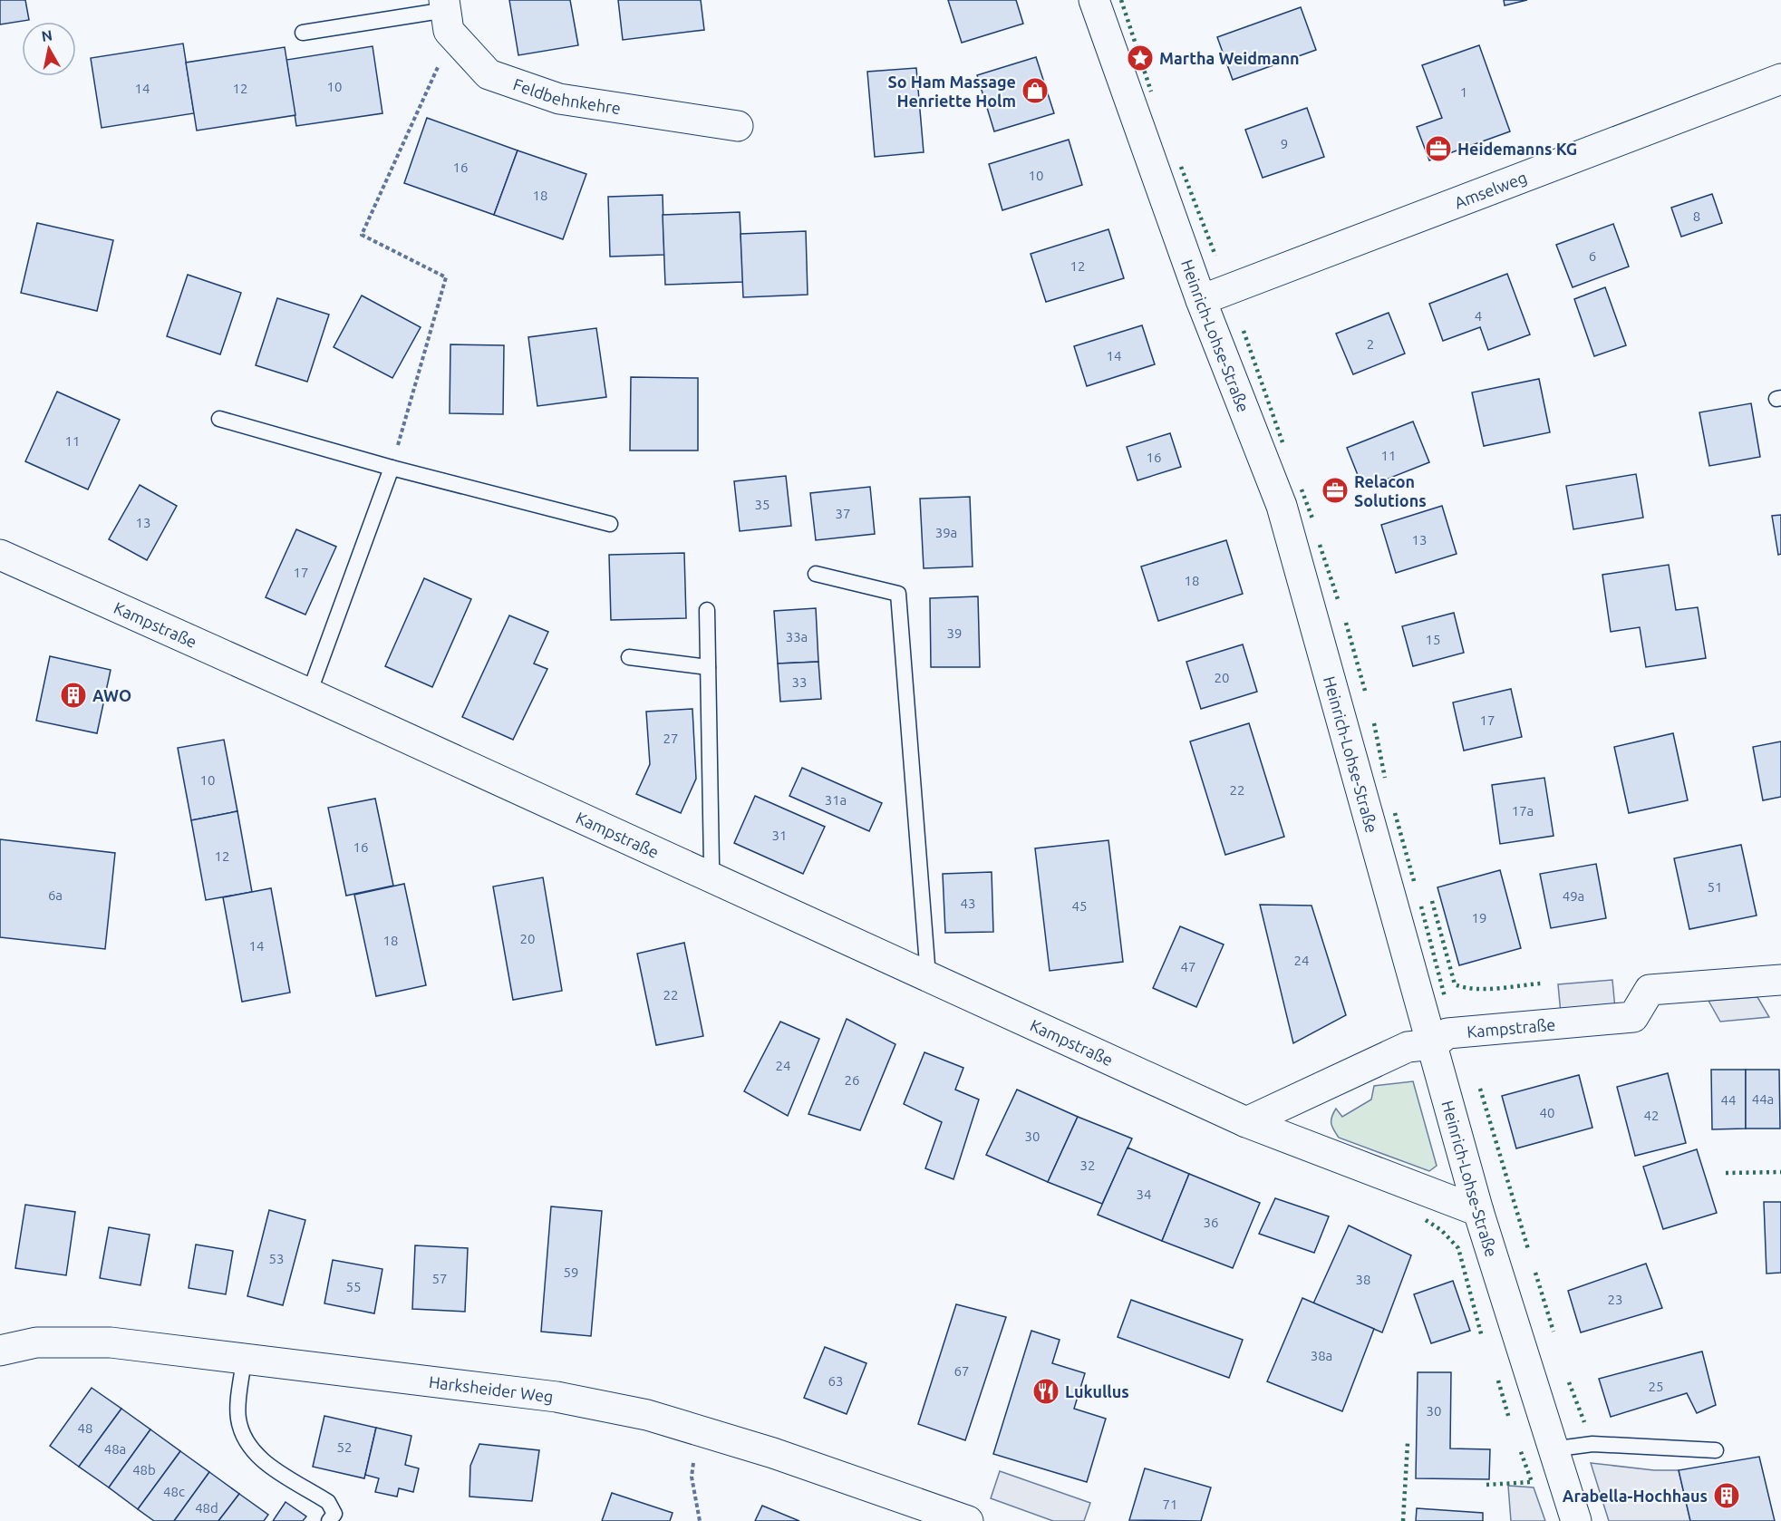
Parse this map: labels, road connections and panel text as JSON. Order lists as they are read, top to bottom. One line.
{"streets":{"street":["Feldbehnkehre","Amselweg","Heinrich-Lohse-Straße","Kampstraße","Harksheider Weg"]},"crossings":[["Amselweg","Heinrich-Lohse-Straße"],["Heinrich-Lohse-Straße","Kampstraße"]],"places":{"place":["Martha Weidmann"],"shop":["So Ham Massage Henriette Holm"],"office":["Heidemanns KG","Relacon Solutions"],"building":["AWO","Arabella-Hochhaus"],"restaurant":["Lukullus"]},"house_numbers":["10","14","12","1","9","16","10","18","8","6","12","4","2","14","11","11","16","35","37","13","39a","13","17","18","39","33a","15","20","33","17","27","10","22","31a","17a","31","16","12","51","6a","49a","43","45","19","20","18","14","24","47","22","24","26","44a","44","40","42","30","32","34","36","53","59","57","38","55","23","38a","67","63","25","30","48","52","48a","48b","48c","71","48d"],"north":"top"}
